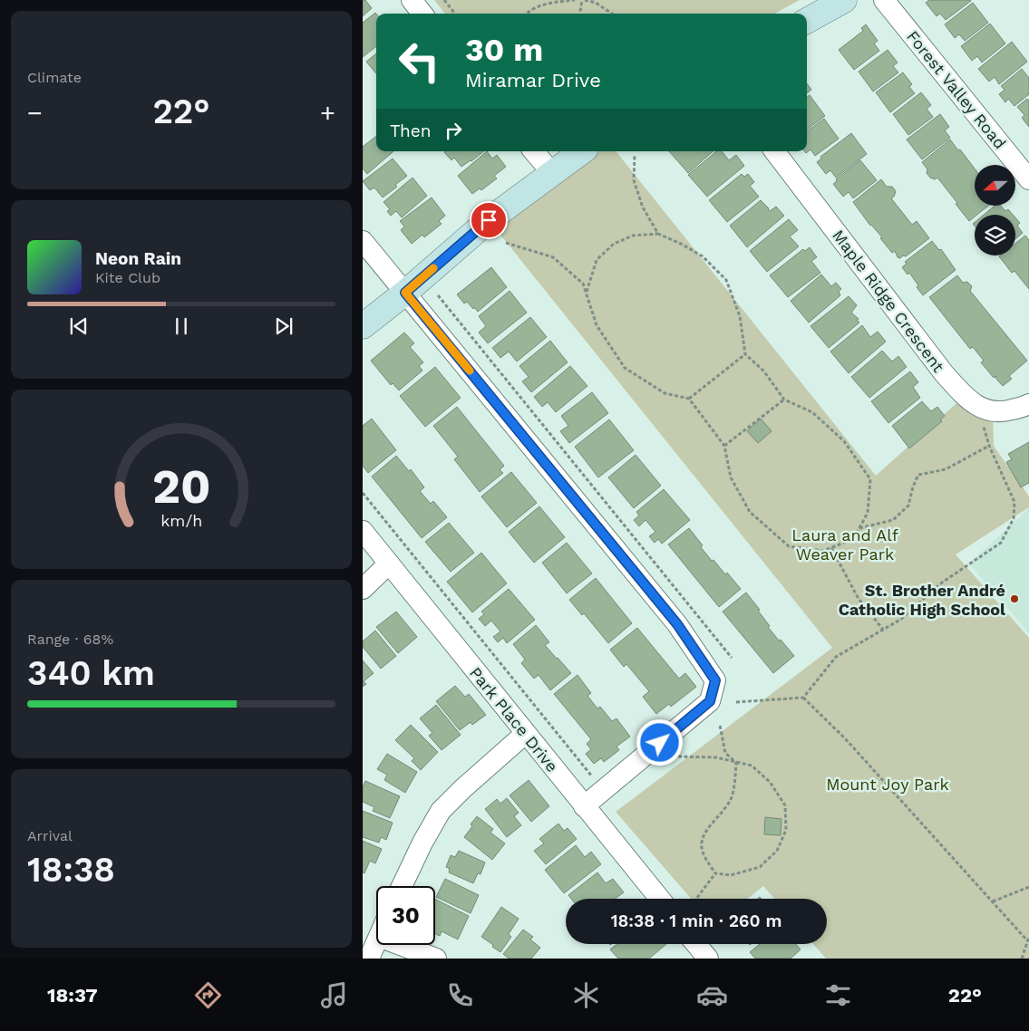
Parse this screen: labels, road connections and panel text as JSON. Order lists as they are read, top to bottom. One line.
{"streets":{"street":["Forest Valley Road","Maple Ridge Crescent","Park Place Drive"]},"parks":["Laura and Alf Weaver Park","Mount Joy Park"],"places":["St. Brother André Catholic High School"],"north":"left","page":{"tile":["Climate",["Range · 68%","340 km"],["Arrival","18:38"]],"turn":["30 m","Miramar Drive"],"heat":["−","22°","+"],"then":"Then","song":["Neon Rain","Kite Club"],"limit":"30","trip":"18:38 · 1 min · 260 m","tabs":["18:37","22°"],"gauge":["20","km/h"]}}
